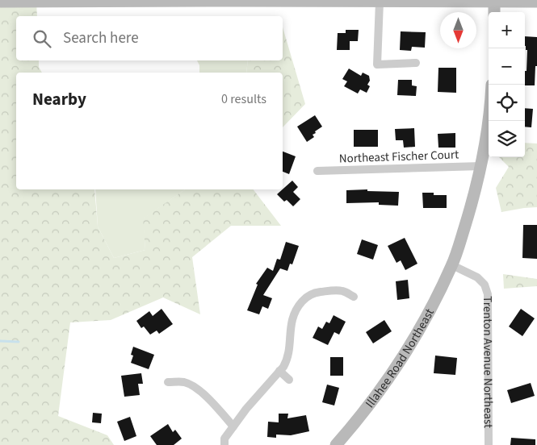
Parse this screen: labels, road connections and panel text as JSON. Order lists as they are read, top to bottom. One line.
{"streets":{"main road":["Illahee Road Northeast"],"street":["Northeast Fischer Court","Trenton Avenue Northeast"]},"crossings":[["Illahee Road Northeast","Trenton Avenue Northeast"]],"north":"bottom","page":{"map_buttons":["+","−"],"search":"Search here","heading":["Nearby","0 results"]}}
